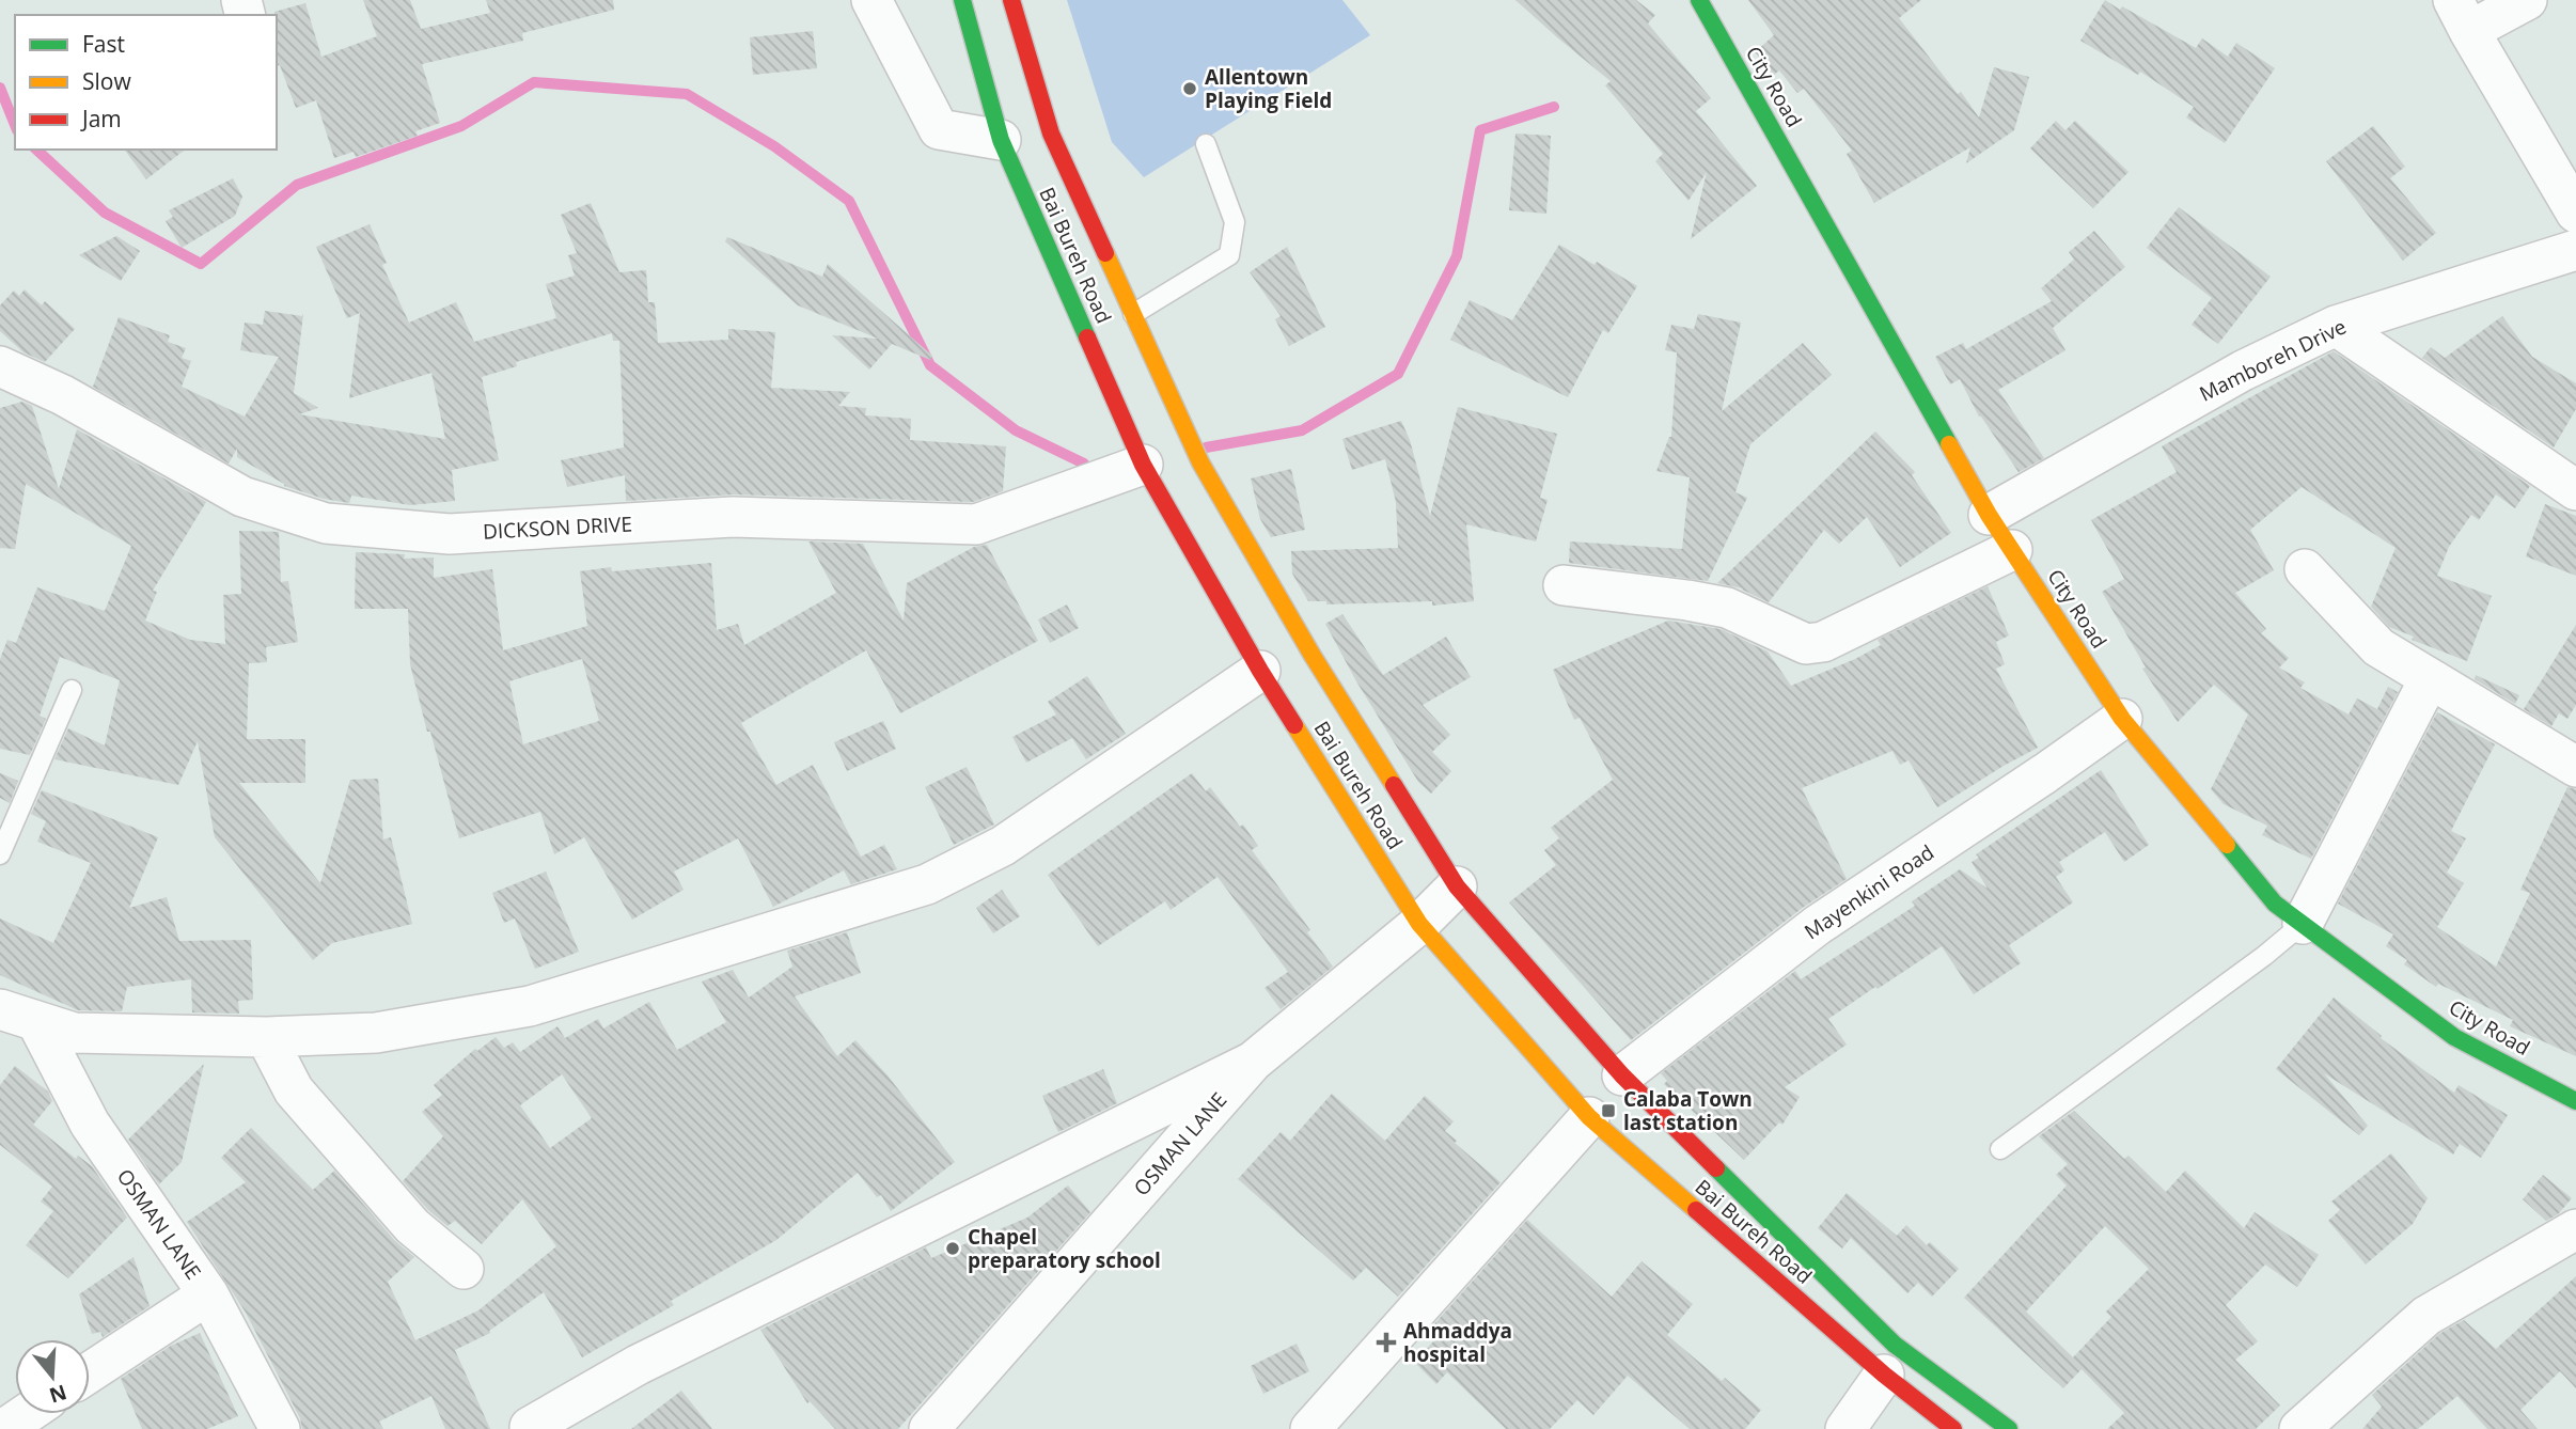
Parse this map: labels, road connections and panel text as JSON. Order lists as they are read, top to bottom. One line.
{"streets":{"main road":["City Road","Bai Bureh Road"],"street":["Mamboreh Drive","DICKSON DRIVE","Mayenkini Road","OSMAN LANE"]},"crossings":[["City Road","Mamboreh Drive"],["City Road","Mayenkini Road"],["Bai Bureh Road","DICKSON DRIVE"],["Bai Bureh Road","Mayenkini Road"],["Bai Bureh Road","OSMAN LANE"]],"places":{"other":["Allentown Playing Field","Chapel preparatory school"],"transit":["Calaba Town last station"],"health":["Ahmaddya hospital"]},"legend":["Fast","Slow","Jam"],"north":"bottom"}
